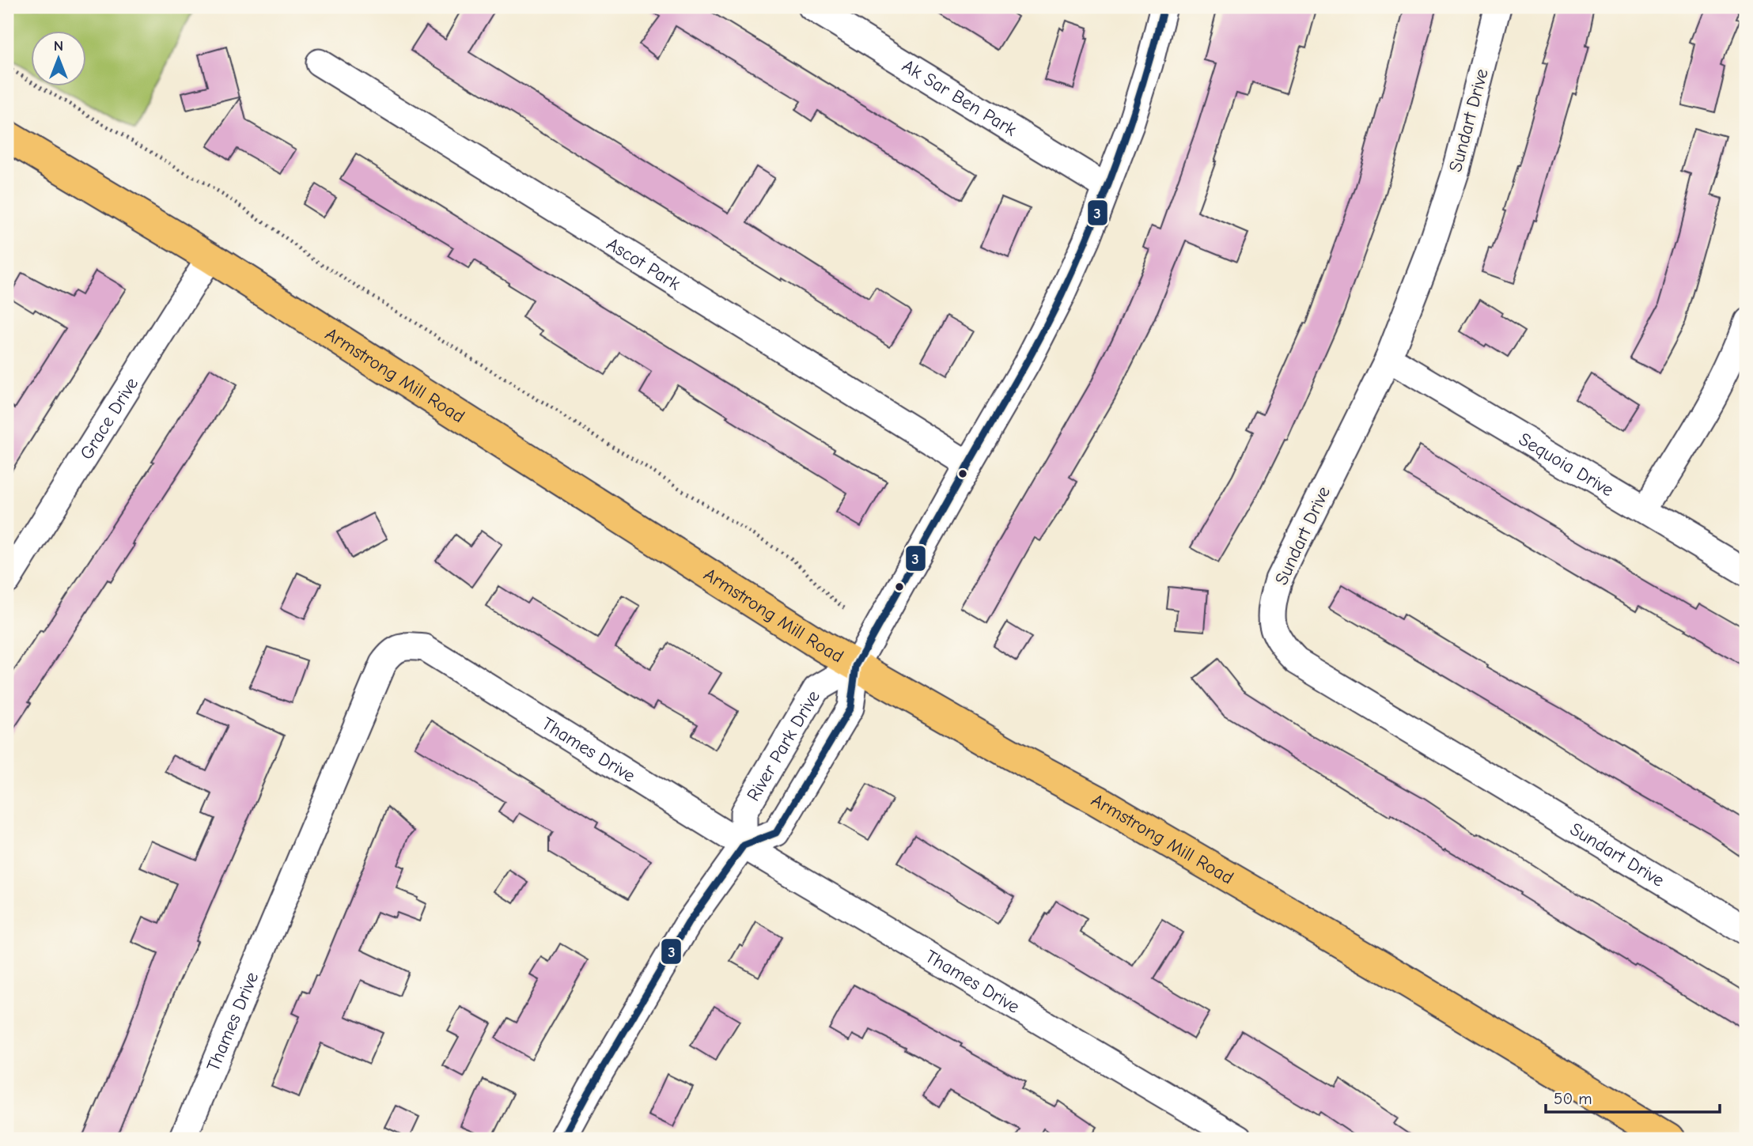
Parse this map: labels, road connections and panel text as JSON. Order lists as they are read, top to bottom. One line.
{"streets":{"main road":["Armstrong Mill Road"],"street":["Ak Sar Ben Park","Sundart Drive","Ascot Park","Grace Drive","Sequoia Drive","River Park Drive","Thames Drive"]},"crossings":[["Ak Sar Ben Park","River Park Drive"],["Sundart Drive","Sequoia Drive"],["Ascot Park","River Park Drive"],["Armstrong Mill Road","Grace Drive"],["Armstrong Mill Road","River Park Drive"],["River Park Drive","Thames Drive"]],"lines":["transit line 3"],"scale_bar":"50 m","north":"top"}
